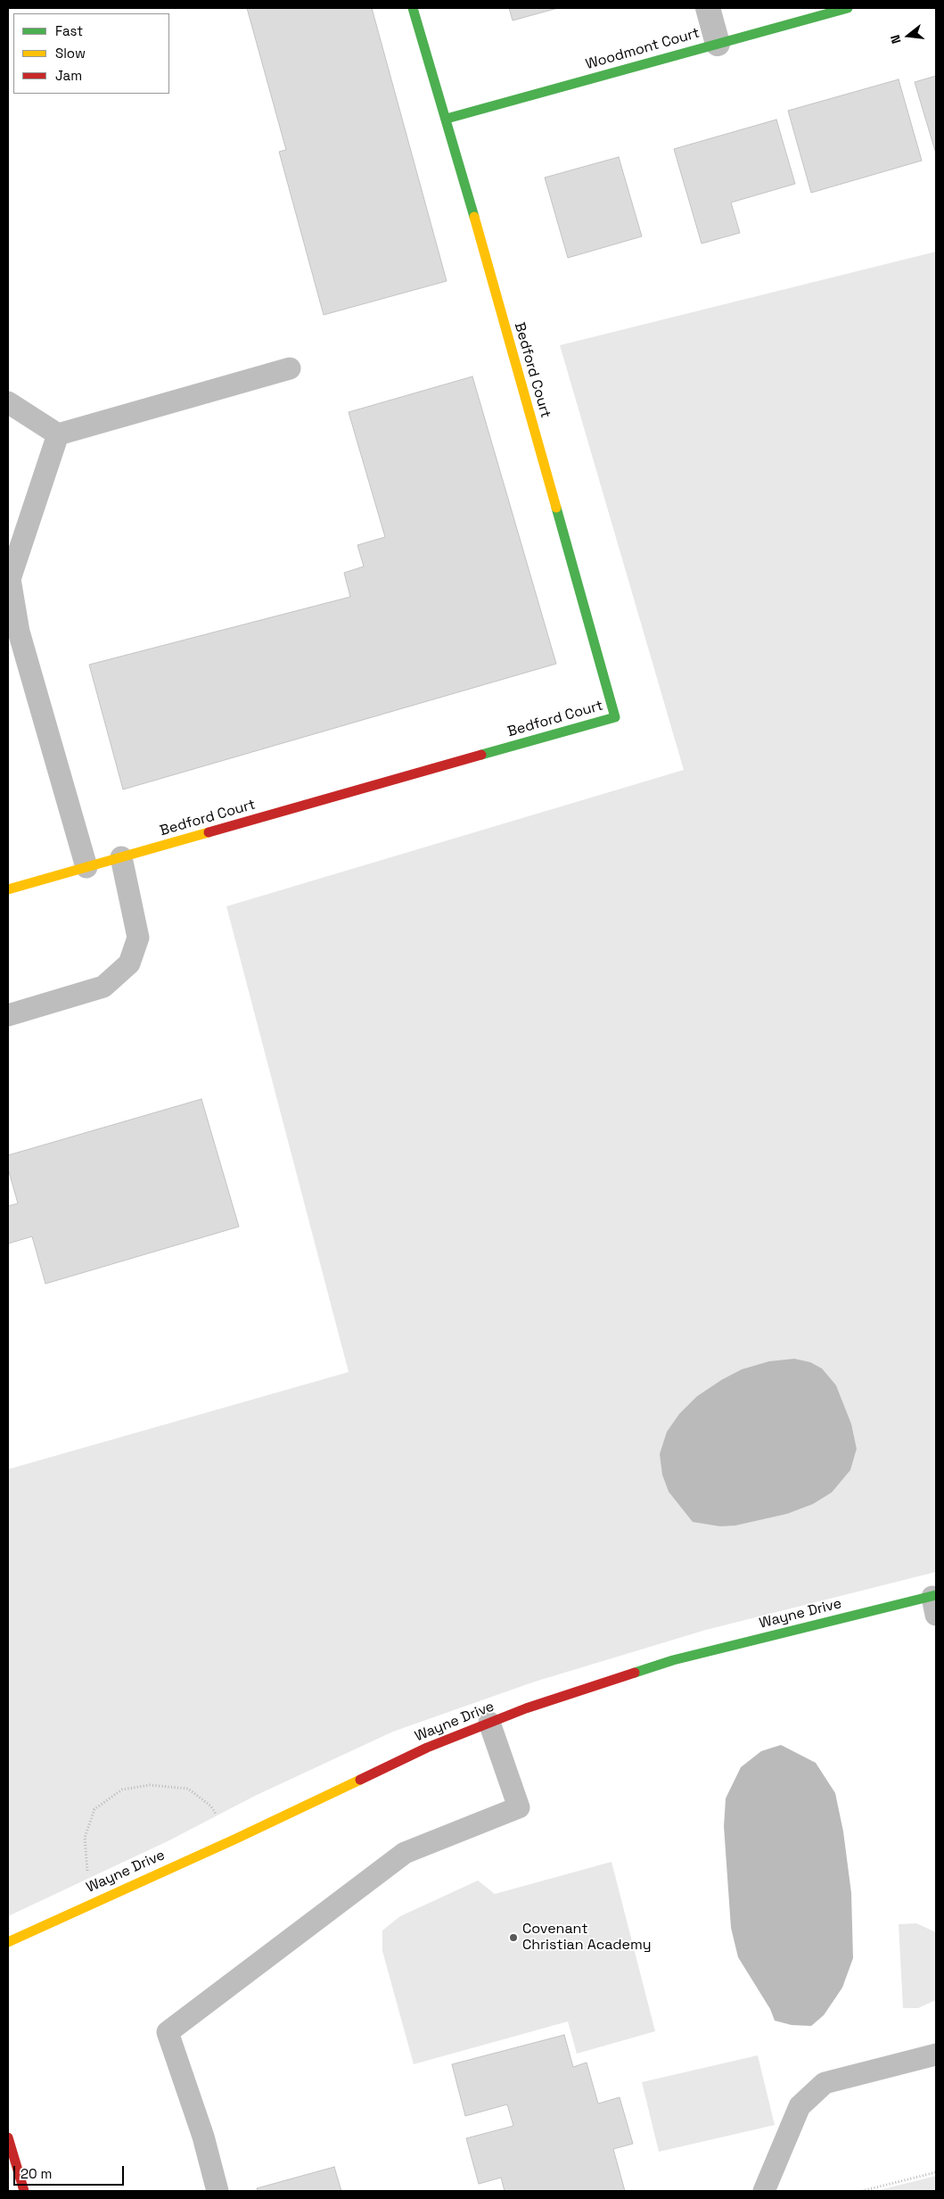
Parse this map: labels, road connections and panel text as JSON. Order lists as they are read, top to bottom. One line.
{"streets":{"street":["Woodmont Court","Bedford Court","Wayne Drive"]},"crossings":[["Woodmont Court","Bedford Court"]],"places":["Covenant Christian Academy"],"legend":["Fast","Slow","Jam"],"scale_bar":"20 m","north":"left"}
